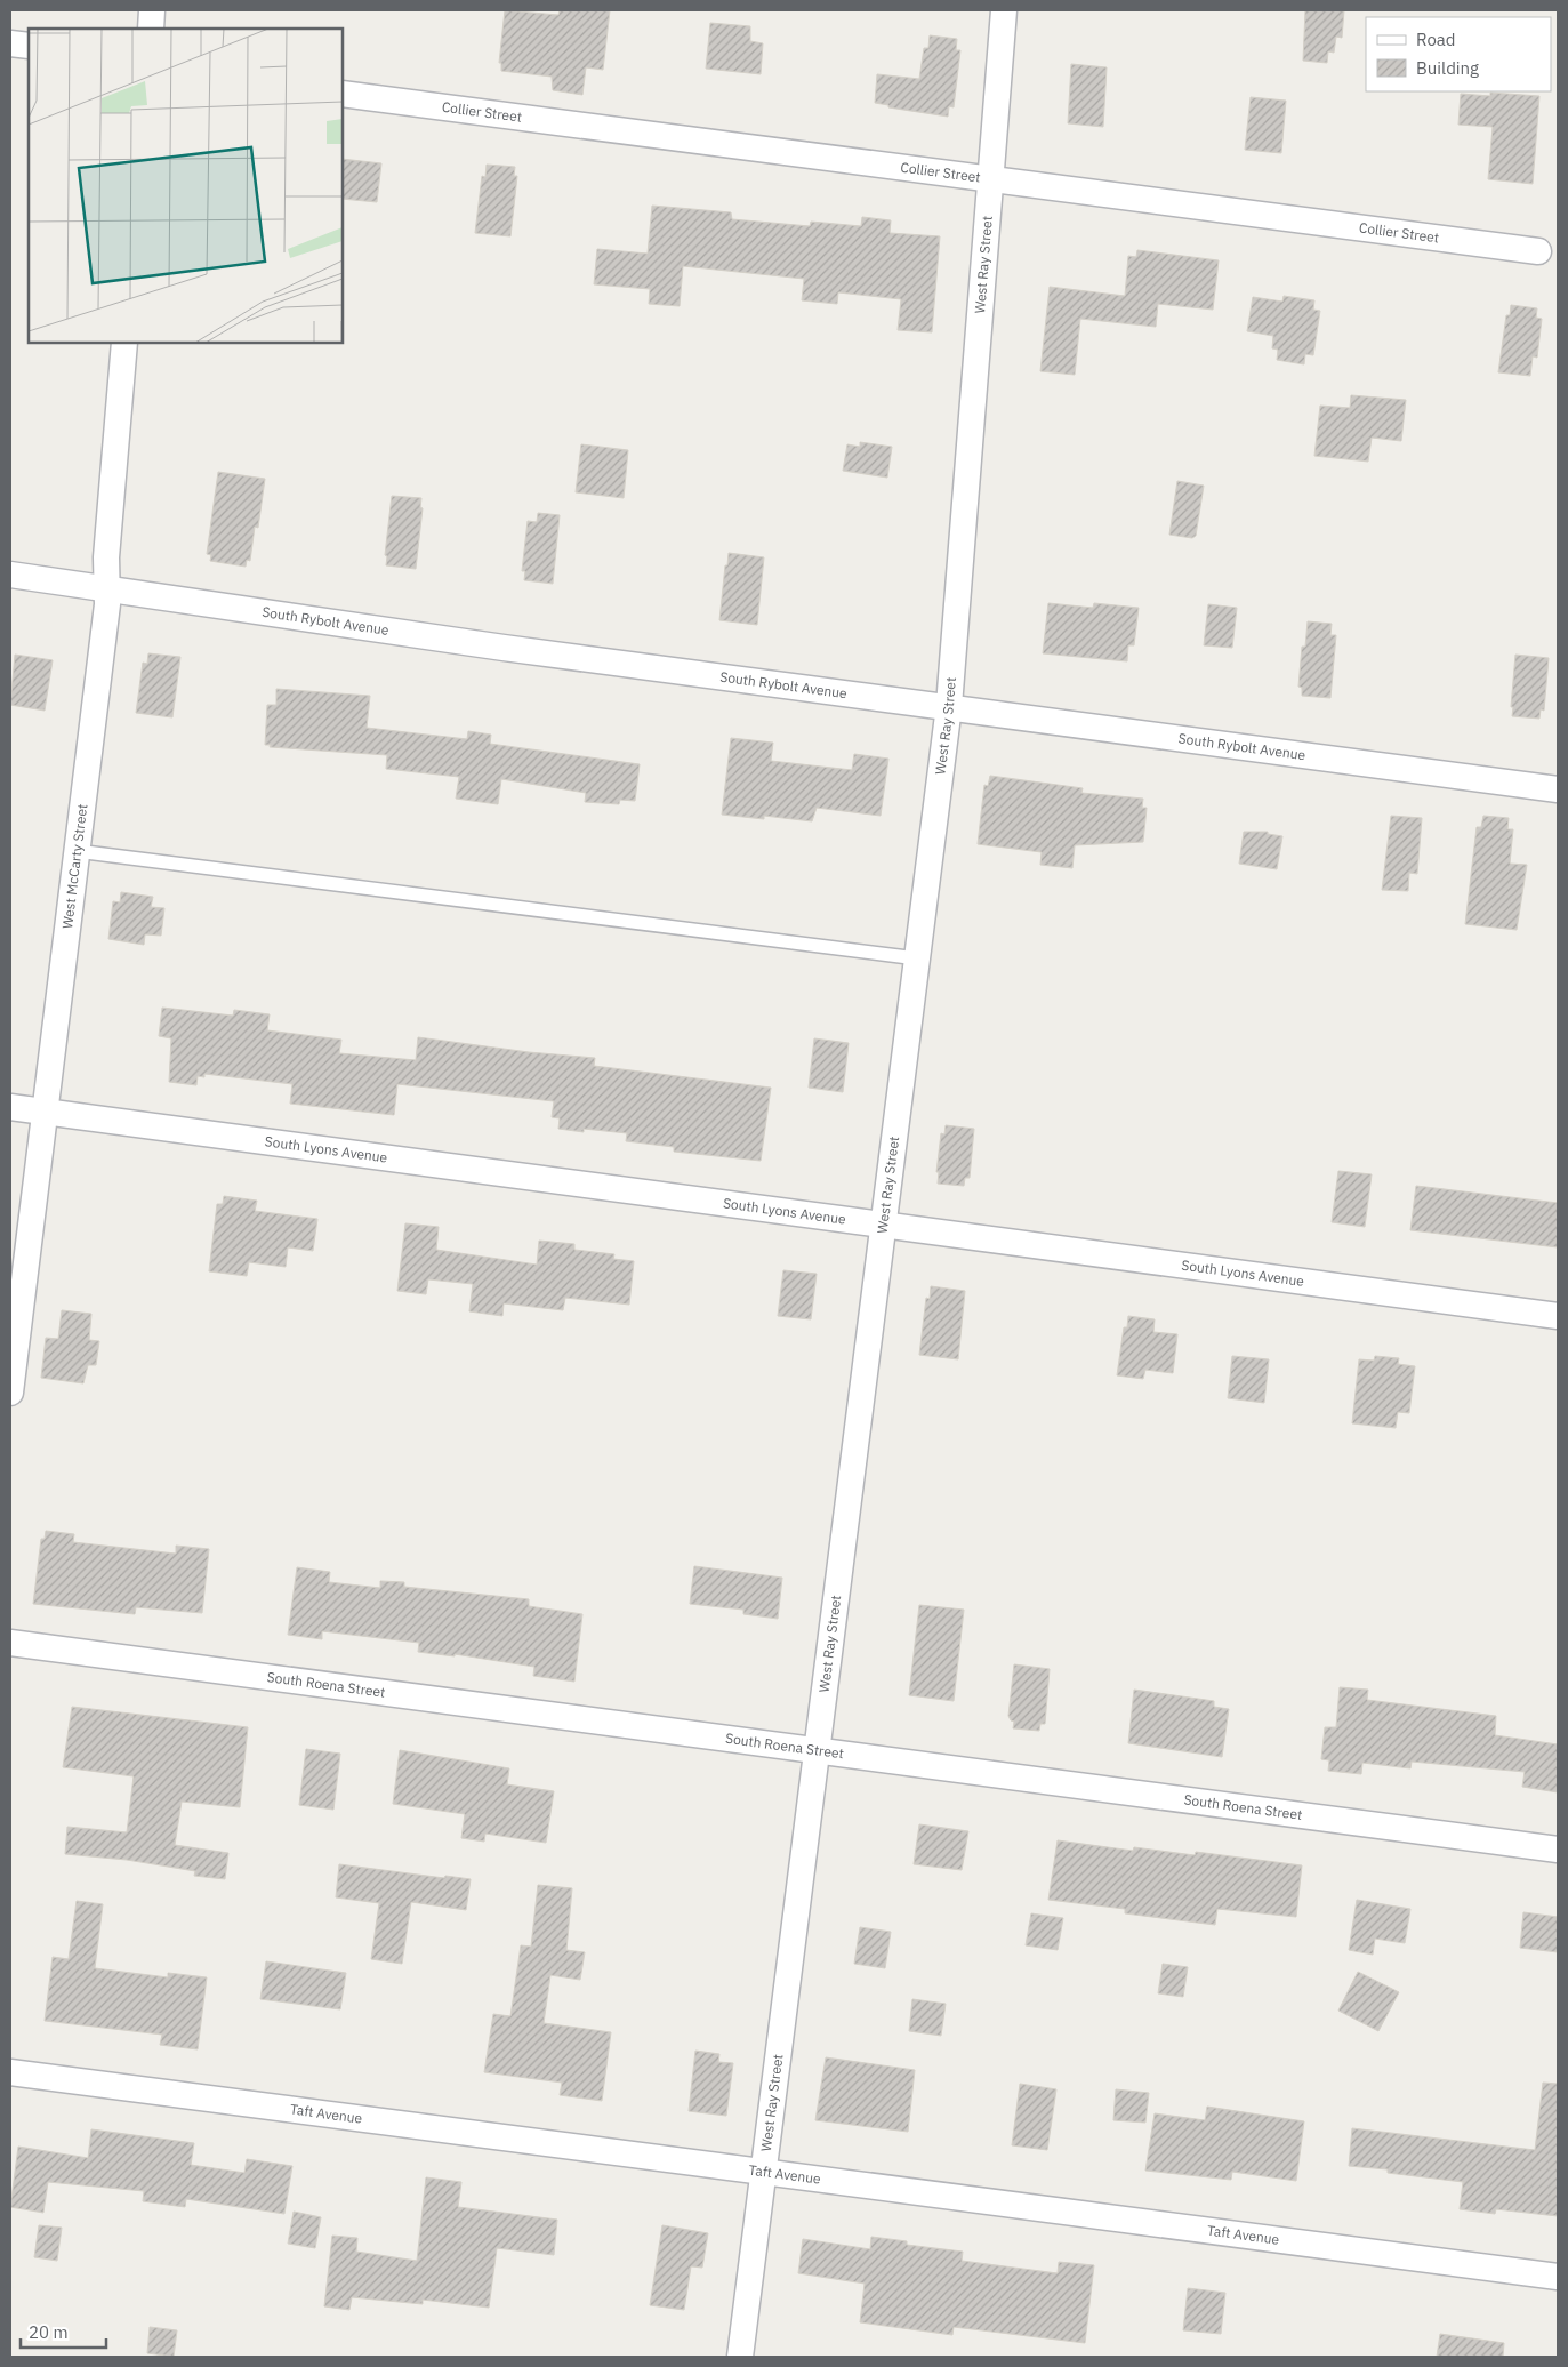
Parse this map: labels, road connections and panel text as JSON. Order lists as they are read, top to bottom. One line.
{"streets":{"street":["Collier Street","West Ray Street","South Rybolt Avenue","West McCarty Street","South Lyons Avenue","South Roena Street","Taft Avenue"]},"crossings":[["Collier Street","West Ray Street"],["West Ray Street","South Rybolt Avenue"],["West Ray Street","South Lyons Avenue"],["West Ray Street","South Roena Street"],["West Ray Street","Taft Avenue"],["South Rybolt Avenue","West McCarty Street"],["West McCarty Street","South Lyons Avenue"]],"legend":["Road","Building"],"scale_bar":"20 m"}
